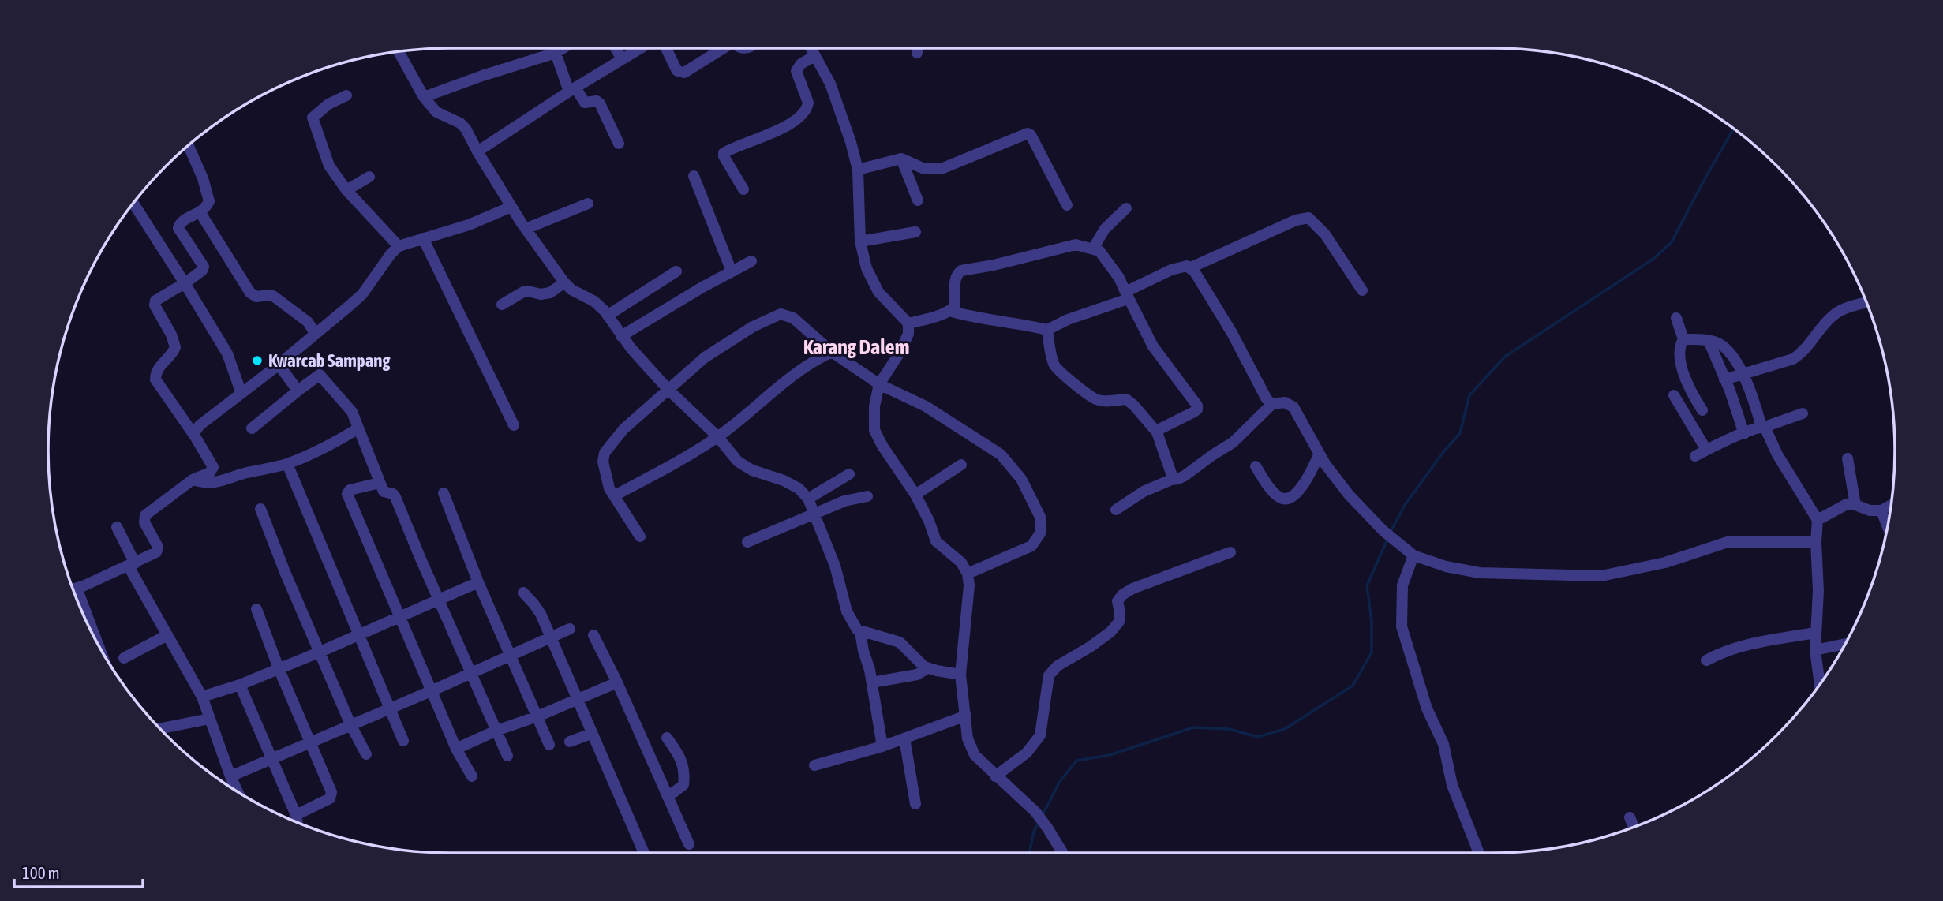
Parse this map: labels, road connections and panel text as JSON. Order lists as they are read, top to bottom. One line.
{"districts":["Karang Dalem"],"places":["Kwarcab Sampang"],"scale_bar":"100 m"}
